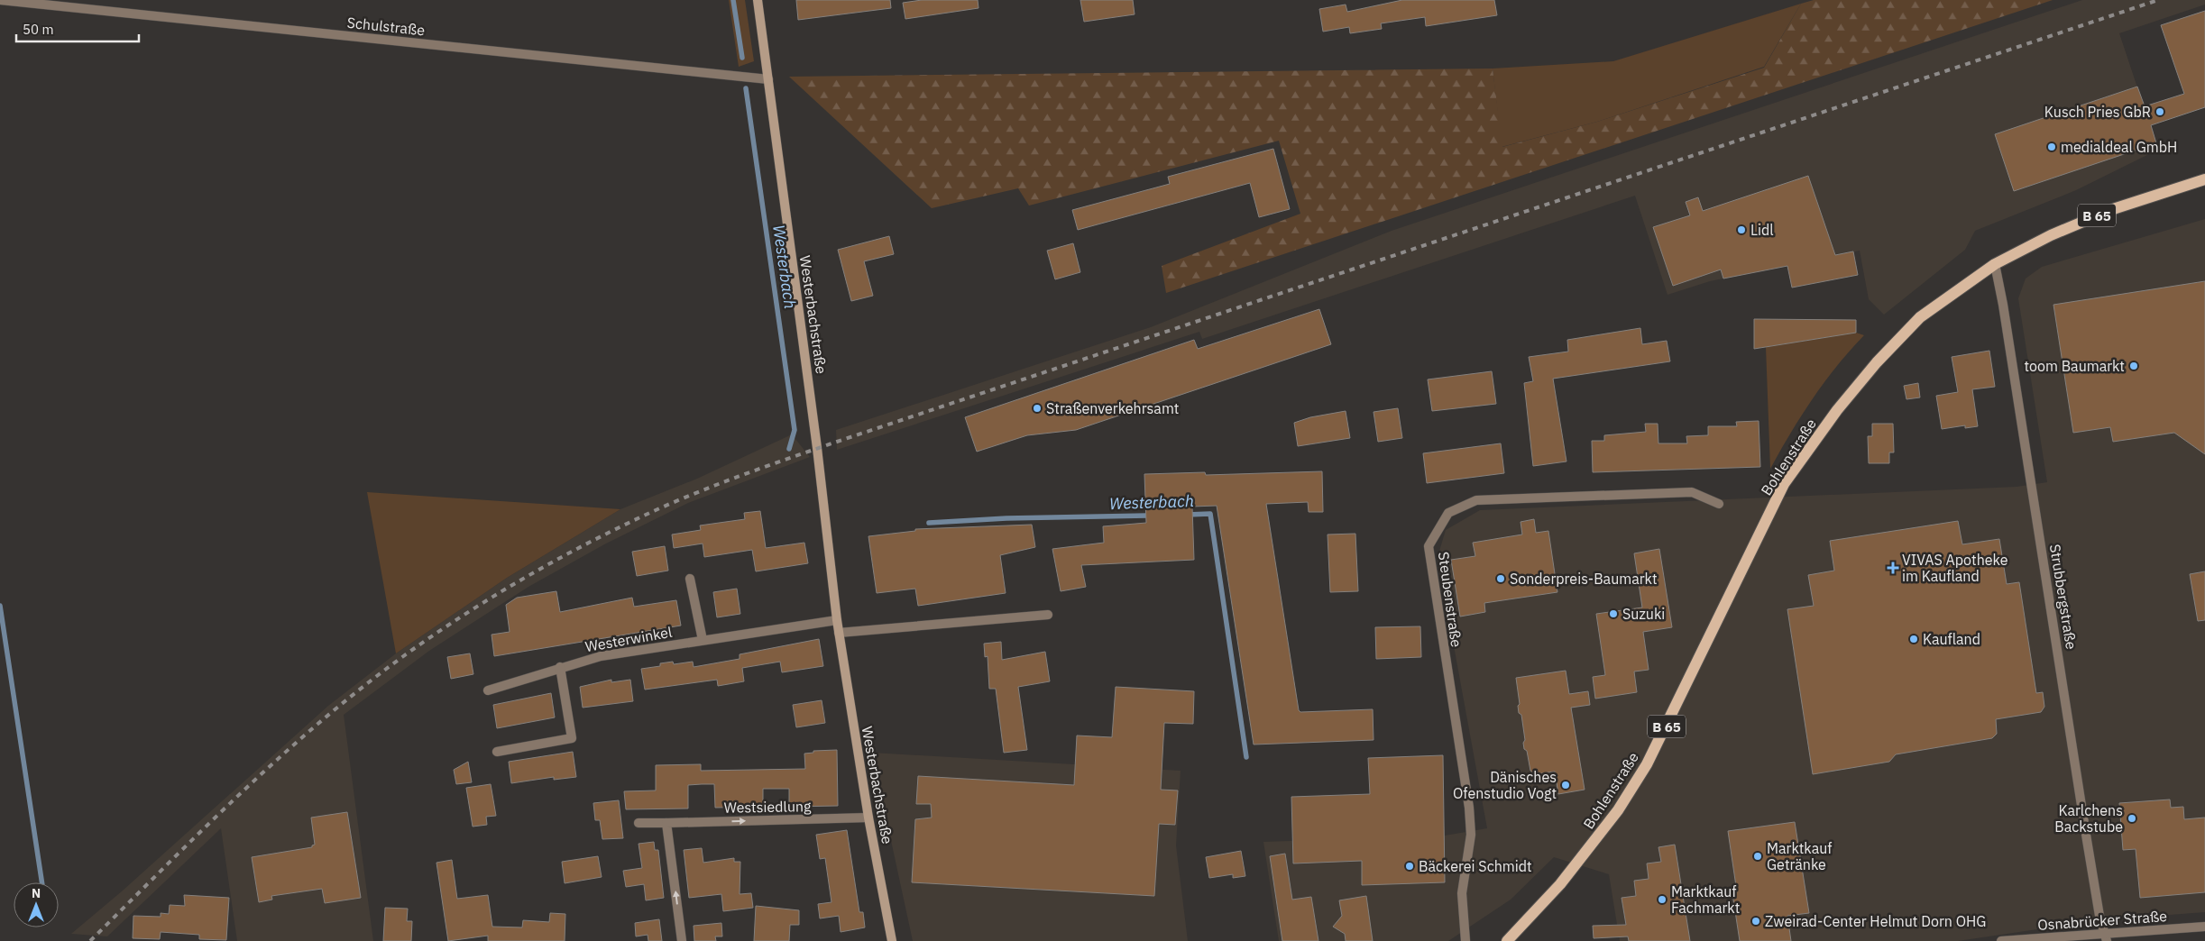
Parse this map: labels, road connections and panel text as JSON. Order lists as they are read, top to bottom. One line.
{"streets":{"main road":["B 65","Westerbachstraße","Bohlenstraße"],"street":["Schulstraße","Strubbergstraße","Steubenstraße","Westerwinkel","Westsiedlung","Osnabrücker Straße"]},"crossings":[["Schulstraße","Westerbachstraße"],["Westerbachstraße","Westerwinkel"],["Westerbachstraße","Westsiedlung"],["Bohlenstraße","Strubbergstraße"],["Strubbergstraße","Osnabrücker Straße"]],"one_way":["Westsiedlung"],"water":["Westerbach"],"places":{"other":["Kusch Pries GbR","medialdeal GmbH","Lidl","toom Baumarkt","Straßenverkehrsamt","Sonderpreis-Baumarkt","Suzuki","Kaufland","Dänisches Ofenstudio Vogt","Karlchens Backstube","Marktkauf Getränke","Bäckerei Schmidt","Marktkauf Fachmarkt","Zweirad-Center Helmut Dorn OHG"],"health":["VIVAS Apotheke im Kaufland"]},"scale_bar":"50 m","north":"top"}
